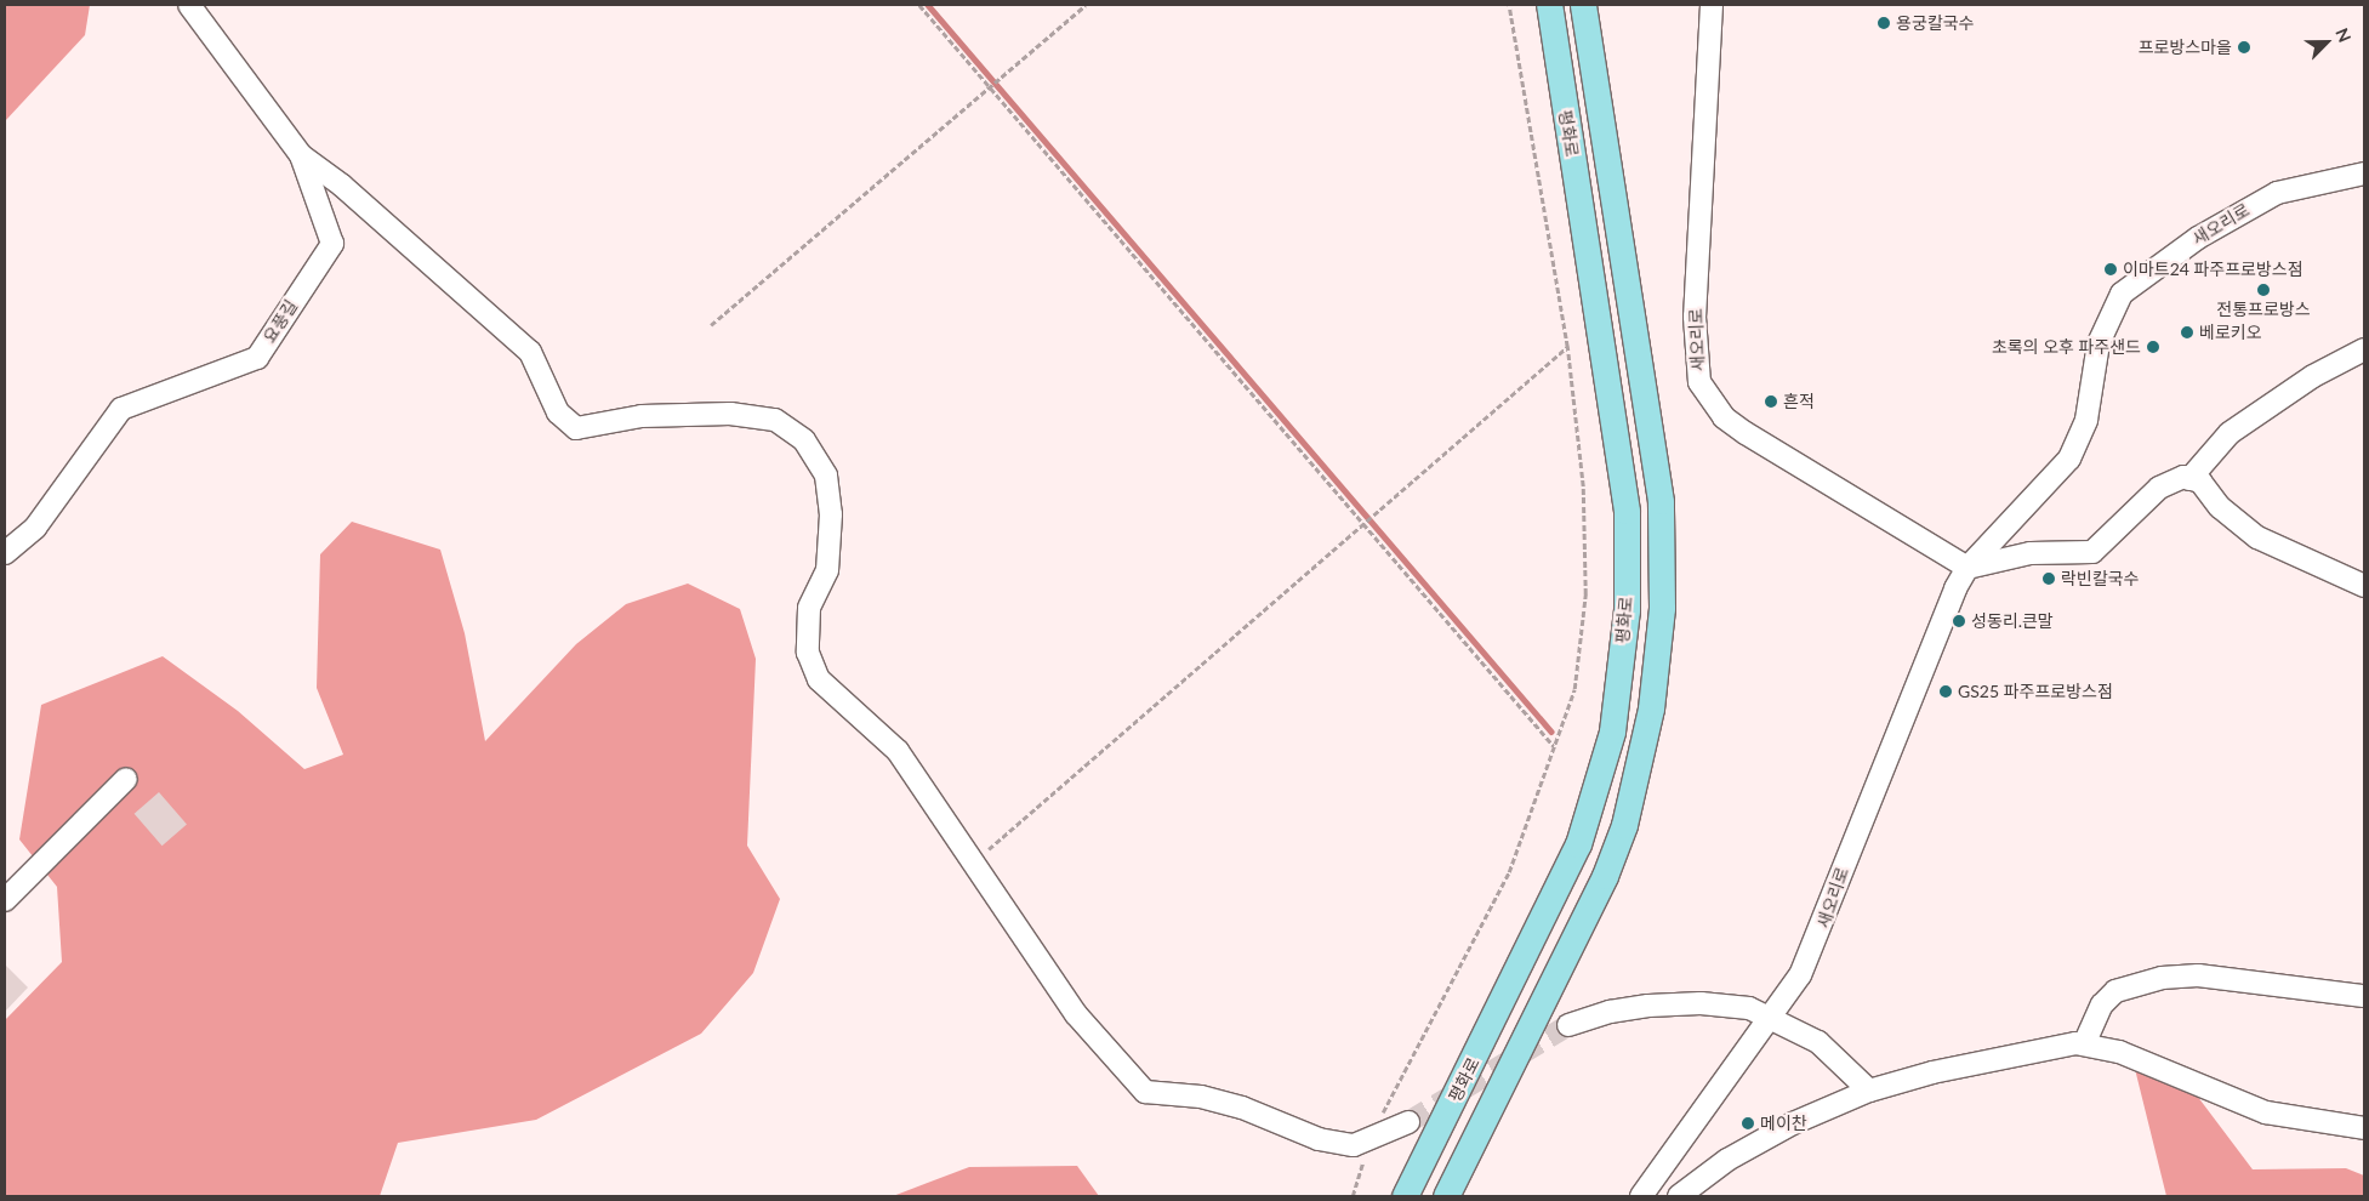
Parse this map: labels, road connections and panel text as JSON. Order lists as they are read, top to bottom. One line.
{"streets":{"main road":["평화로"],"street":["새오리로","요풍길"]},"places":["용궁칼국수","프로방스마을","이마트24 파주프로방스점","전통프로방스","베로키오","초록의 오후 파주샌드","흔적","락빈칼국수","성동리.큰말","GS25 파주프로방스점","메이찬"],"north":"top right"}
